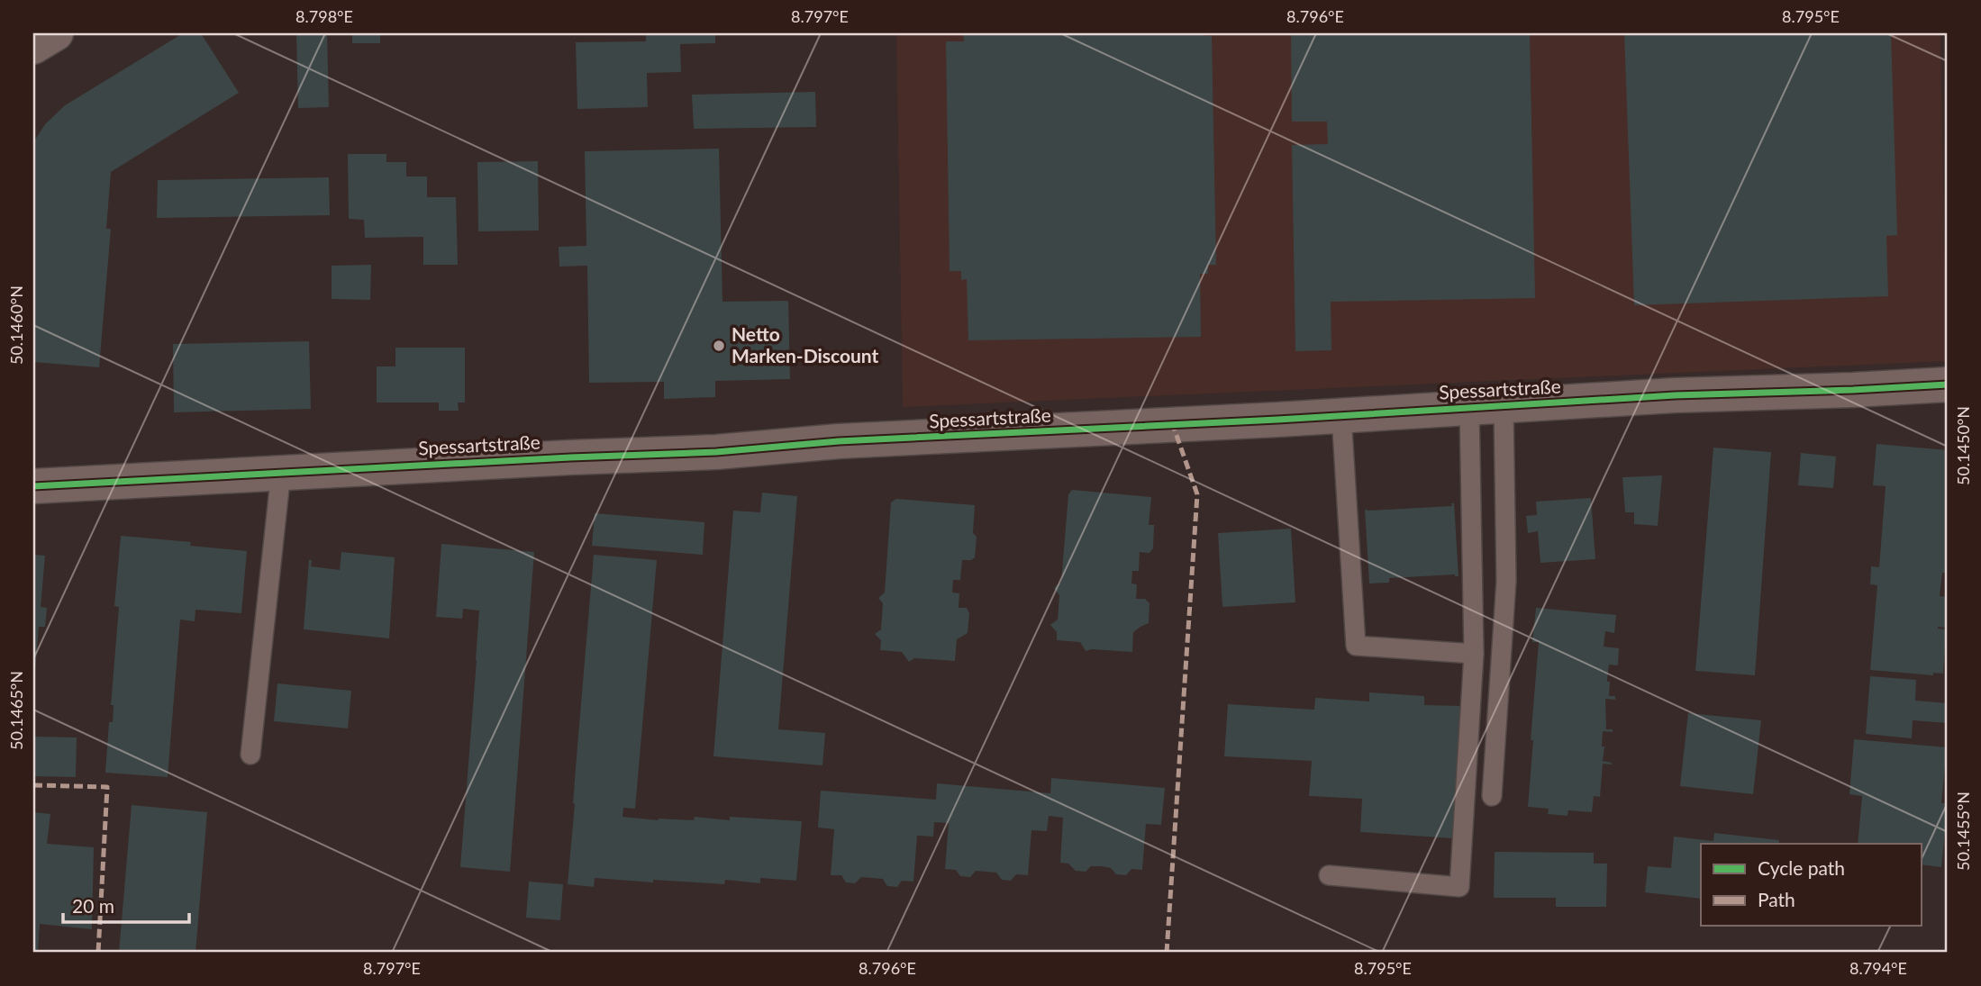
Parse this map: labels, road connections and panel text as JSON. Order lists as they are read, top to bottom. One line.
{"streets":{"street":["Spessartstraße"]},"places":["Netto Marken-Discount"],"legend":["Cycle path","Path"],"scale_bar":"20 m","coordinates":["8.798°E","8.797°E","8.796°E","8.795°E","50.1460°N","50.1450°N","50.1465°N","50.1455°N","8.794°E"]}
